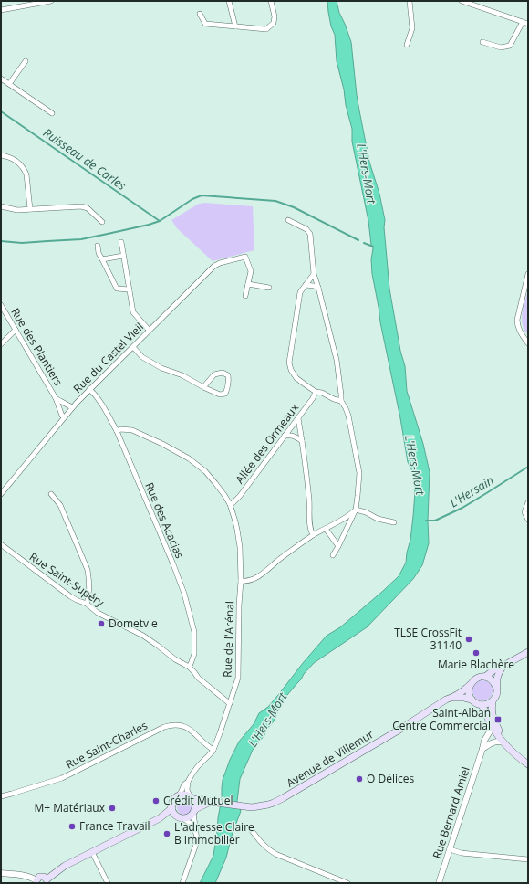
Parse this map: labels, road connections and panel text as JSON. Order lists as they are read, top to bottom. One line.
{"streets":{"main road":["Avenue de Villemur"],"street":["Rue des Plantiers","Rue du Castel Vieil","Allée des Ormeaux","Rue des Acacias","Rue Saint-Supéry","Rue de l'Arénal","Rue Saint-Charles","Rue Bernard Amiel"]},"crossings":[["Rue des Plantiers","Rue du Castel Vieil"],["Rue du Castel Vieil","Rue des Acacias"],["Allée des Ormeaux","Rue de l'Arénal"],["Rue des Acacias","Rue Saint-Supéry"],["Rue des Acacias","Rue de l'Arénal"],["Rue Saint-Supéry","Rue de l'Arénal"],["Rue de l'Arénal","Rue Saint-Charles"],["Rue de l'Arénal","Avenue de Villemur"]],"water":["Ruisseau de Carles","L'Hers-Mort","L'Hersain"],"places":{"other":["Dometvie","TLSE CrossFit 31140","Marie Blachère","O Délices","Crédit Mutuel","M+ Matériaux","France Travail","L'adresse Claire B Immobilier"],"transit":["Saint-Alban Centre Commercial"]}}
